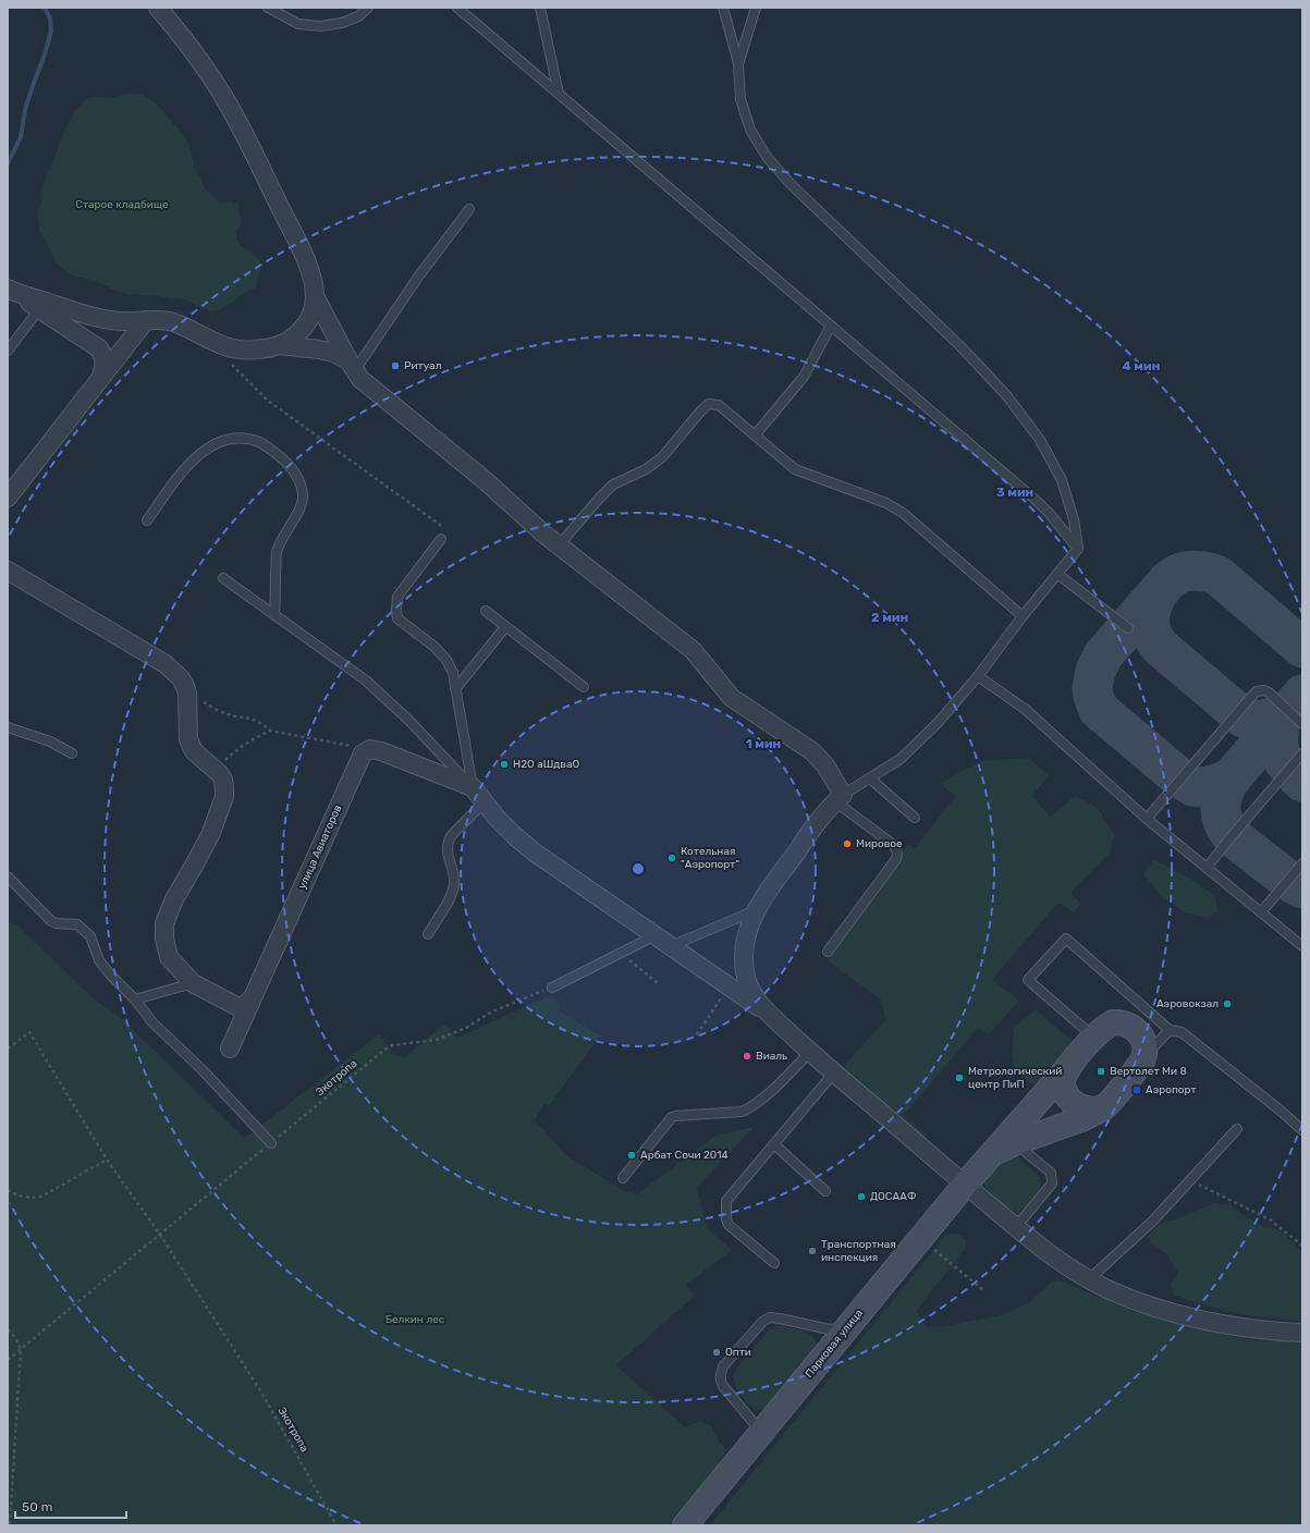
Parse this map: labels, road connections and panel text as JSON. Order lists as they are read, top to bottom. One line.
{"streets":{"main road":["Парковая улица"],"street":["улица Авиаторов"],"path":["Экотропа"]},"parks":["Старое кладбище","Белкин лес"],"places":{"other":["Ритуал","H2O аШдваО","Мировое","Котельная \"Аэропорт\"","Аэровокзал","Виаль","Вертолет Ми 8","Метрологический центр ПиП","Арбат Сочи 2014","ДОСААФ","Транспортная инспекция","Опти"],"transit":["Аэропорт"]},"scale_bar":"50 m","rings":["4 мин","3 мин","2 мин","1 мин"]}
